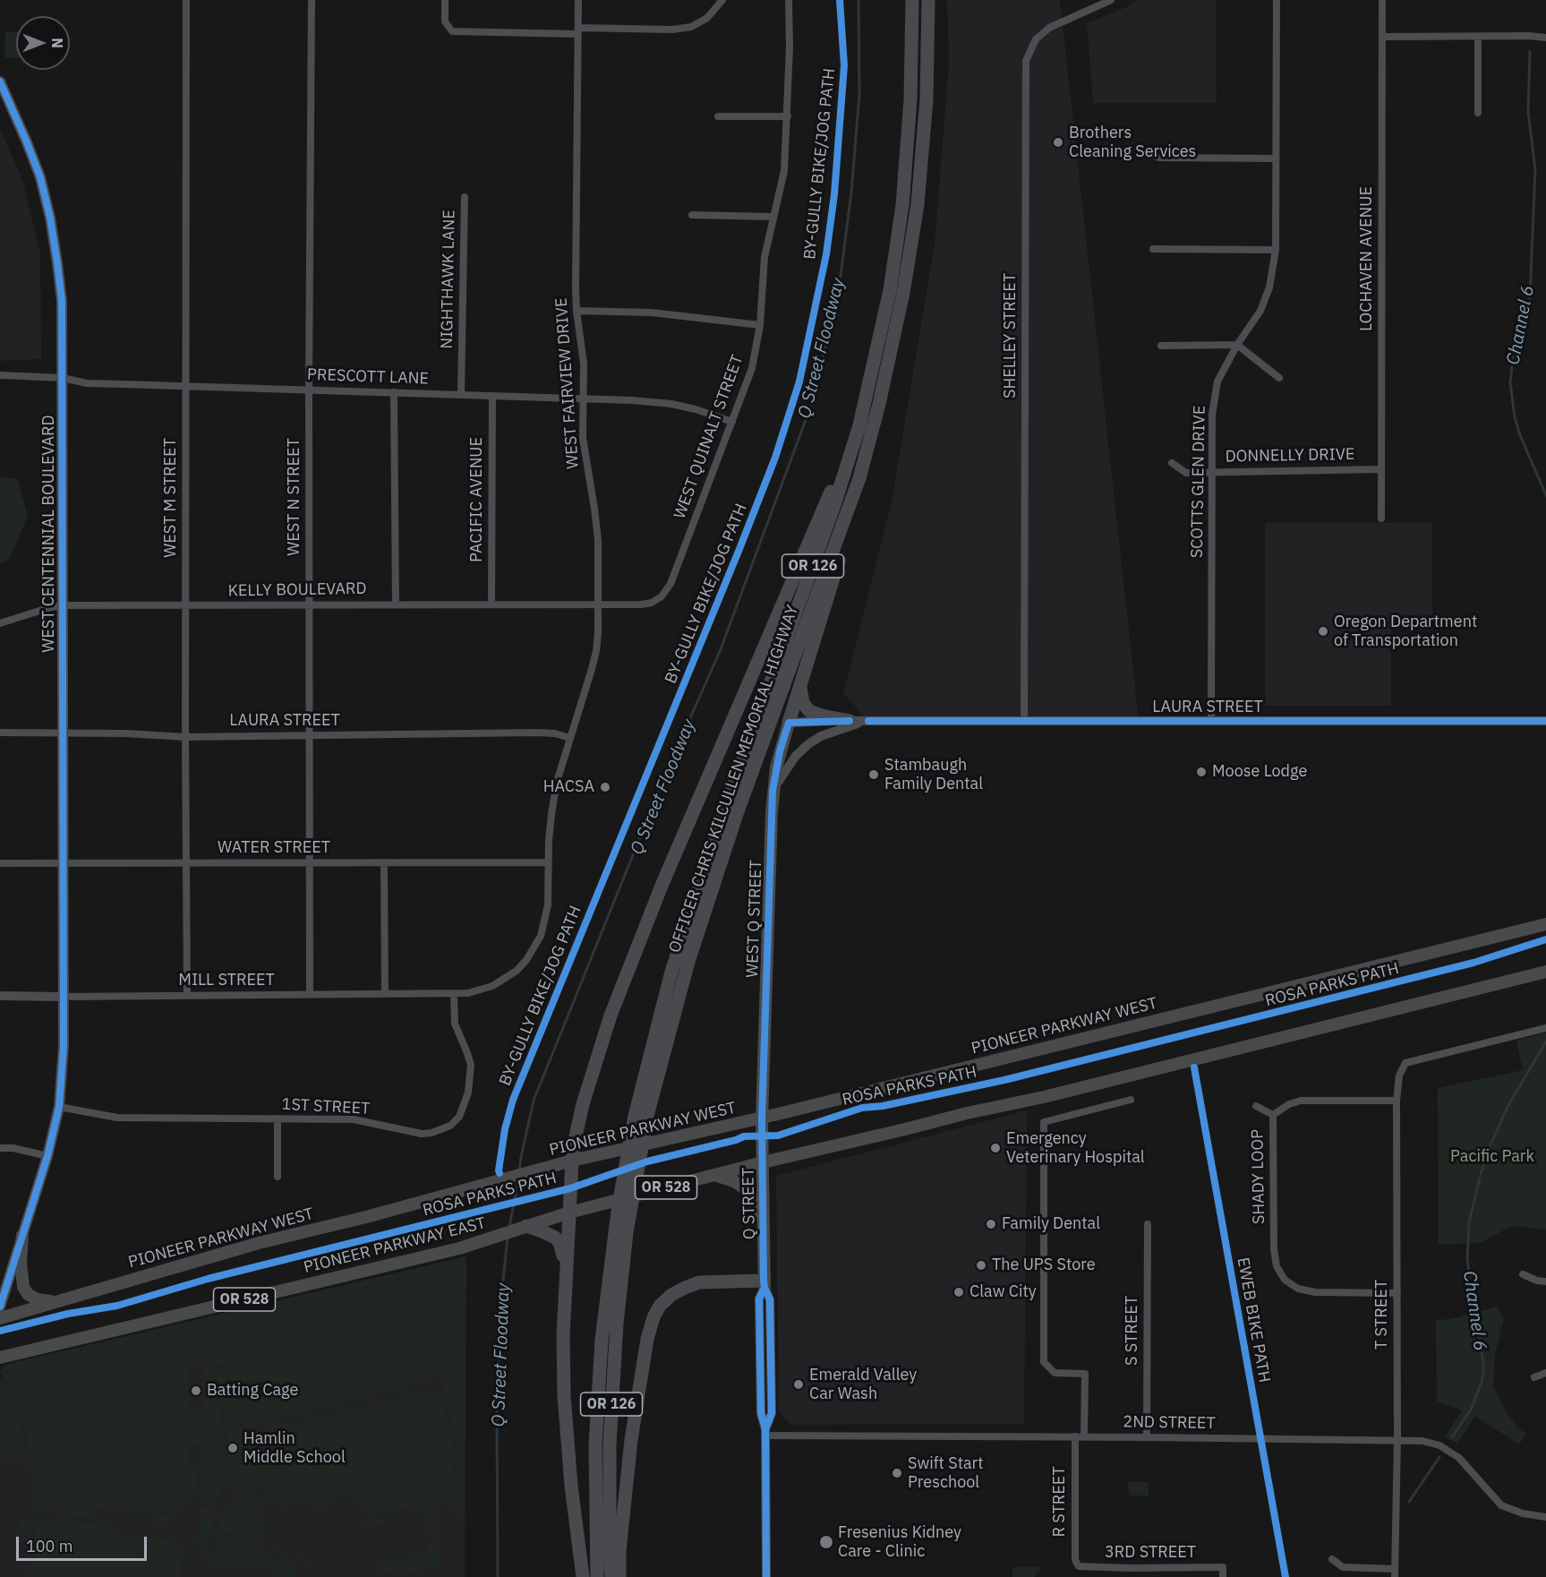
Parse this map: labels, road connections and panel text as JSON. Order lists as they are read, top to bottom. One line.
{"streets":{"highway":["OR 126","OFFICER CHRIS KILCULLEN MEMORIAL HIGHWAY"],"main road":["WEST CENTENNIAL BOULEVARD","WEST Q STREET","PIONEER PARKWAY WEST","OR 528","Q STREET","PIONEER PARKWAY EAST"],"street":["LOCHAVEN AVENUE","NIGHTHAWK LANE","SHELLEY STREET","PRESCOTT LANE","WEST FAIRVIEW DRIVE","WEST QUINALT STREET","DONNELLY DRIVE","SCOTTS GLEN DRIVE","WEST N STREET","WEST M STREET","PACIFIC AVENUE","KELLY BOULEVARD","LAURA STREET","WATER STREET","MILL STREET","1ST STREET","SHADY LOOP","T STREET","S STREET","2ND STREET","R STREET","3RD STREET"],"cycle path":["BY-GULLY BIKE/JOG PATH","ROSA PARKS PATH","EWEB BIKE PATH"]},"crossings":[["LOCHAVEN AVENUE","DONNELLY DRIVE"],["NIGHTHAWK LANE","PRESCOTT LANE"],["SHELLEY STREET","LAURA STREET"],["PRESCOTT LANE","WEST FAIRVIEW DRIVE"],["PRESCOTT LANE","WEST QUINALT STREET"],["PRESCOTT LANE","WEST N STREET"],["PRESCOTT LANE","WEST M STREET"],["PRESCOTT LANE","PACIFIC AVENUE"],["PRESCOTT LANE","WEST CENTENNIAL BOULEVARD"],["WEST FAIRVIEW DRIVE","WEST QUINALT STREET"],["WEST FAIRVIEW DRIVE","KELLY BOULEVARD"],["WEST FAIRVIEW DRIVE","LAURA STREET"],["WEST FAIRVIEW DRIVE","WATER STREET"],["WEST FAIRVIEW DRIVE","MILL STREET"],["WEST FAIRVIEW DRIVE","1ST STREET"],["WEST QUINALT STREET","KELLY BOULEVARD"],["DONNELLY DRIVE","SCOTTS GLEN DRIVE"],["SCOTTS GLEN DRIVE","LAURA STREET"],["WEST N STREET","KELLY BOULEVARD"],["WEST N STREET","LAURA STREET"],["WEST N STREET","WATER STREET"],["WEST N STREET","MILL STREET"],["WEST M STREET","KELLY BOULEVARD"],["WEST M STREET","LAURA STREET"],["WEST M STREET","WATER STREET"],["WEST M STREET","MILL STREET"],["PACIFIC AVENUE","KELLY BOULEVARD"],["WEST CENTENNIAL BOULEVARD","KELLY BOULEVARD"],["WEST CENTENNIAL BOULEVARD","LAURA STREET"],["WEST CENTENNIAL BOULEVARD","WATER STREET"],["WEST CENTENNIAL BOULEVARD","MILL STREET"],["WEST CENTENNIAL BOULEVARD","1ST STREET"],["LAURA STREET","WEST Q STREET"],["WEST Q STREET","PIONEER PARKWAY WEST"],["WEST Q STREET","Q STREET"],["MILL STREET","1ST STREET"],["PIONEER PARKWAY WEST","Q STREET"],["SHADY LOOP","T STREET"],["Q STREET","PIONEER PARKWAY EAST"],["Q STREET","2ND STREET"],["T STREET","2ND STREET"],["S STREET","2ND STREET"],["2ND STREET","R STREET"],["R STREET","3RD STREET"]],"water":["Channel 6","Q Street Floodway"],"parks":["Pacific Park"],"places":["Brothers Cleaning Services","Oregon Department of Transportation","Moose Lodge","Stambaugh Family Dental","HACSA","Emergency Veterinary Hospital","Family Dental","The UPS Store","Claw City","Emerald Valley Car Wash","Batting Cage","Hamlin Middle School","Swift Start Preschool","Fresenius Kidney Care - Clinic"],"scale_bar":"100 m","north":"right"}
